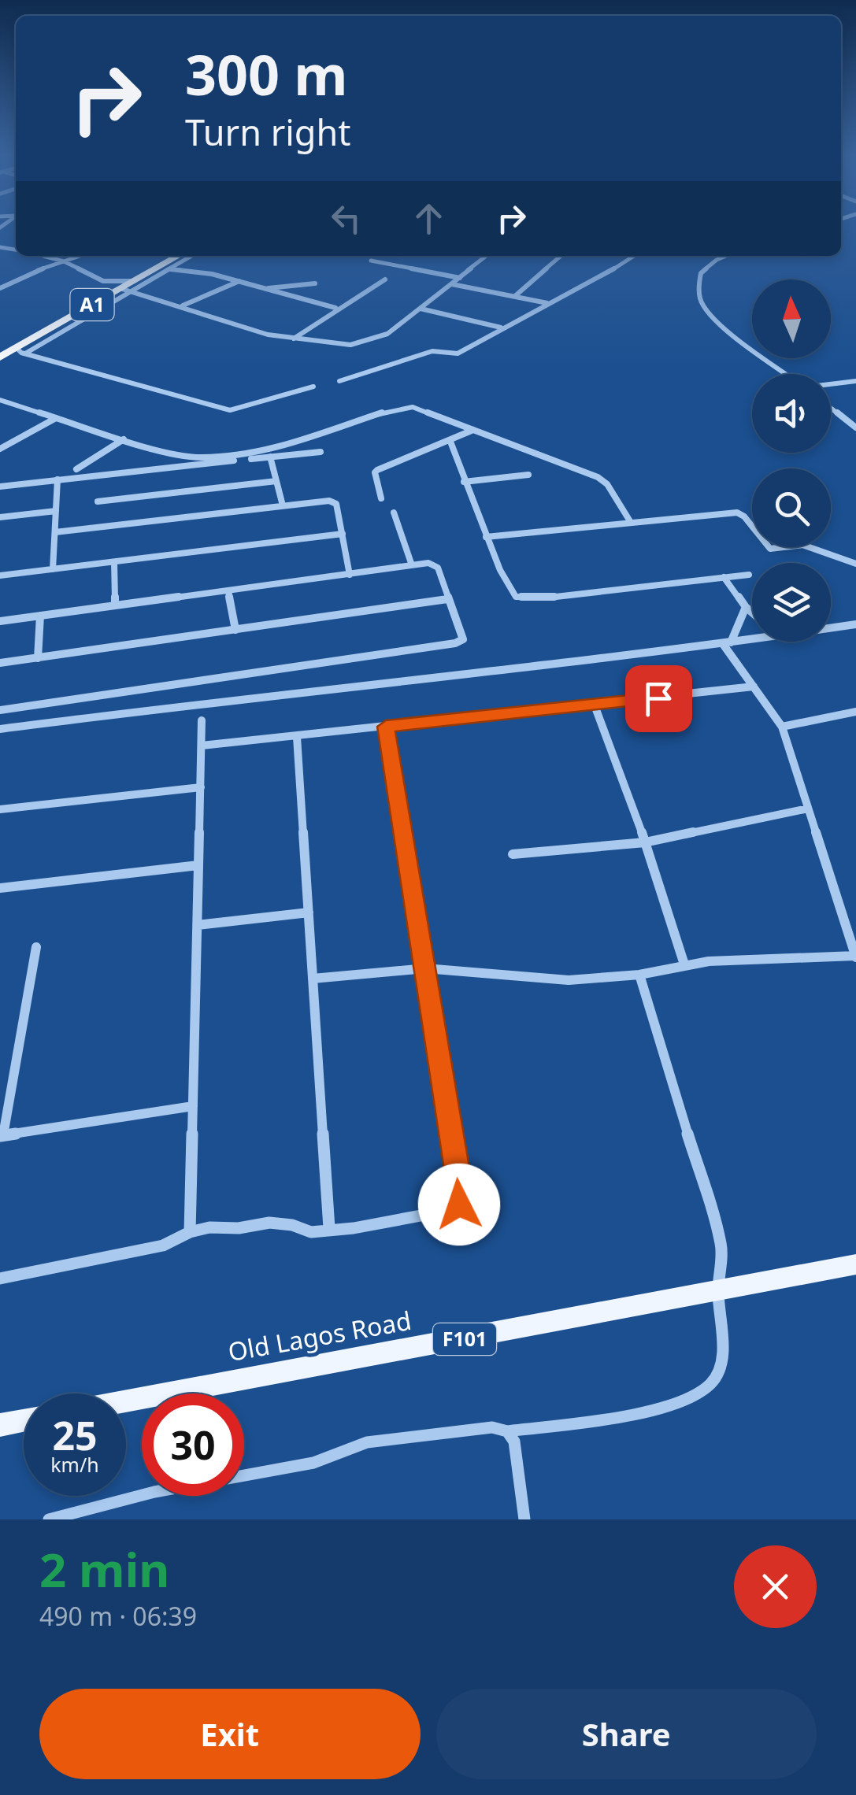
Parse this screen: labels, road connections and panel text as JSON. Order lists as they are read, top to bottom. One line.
{"streets":{"highway":["A1"],"main road":["Old Lagos Road","F101"]},"north":"top","page":{"turn":["300 m","Turn right"],"speed":"25 km/h","limit":"30","heading":["2 min","490 m · 06:39"],"buttons":["Exit","Share"]}}
